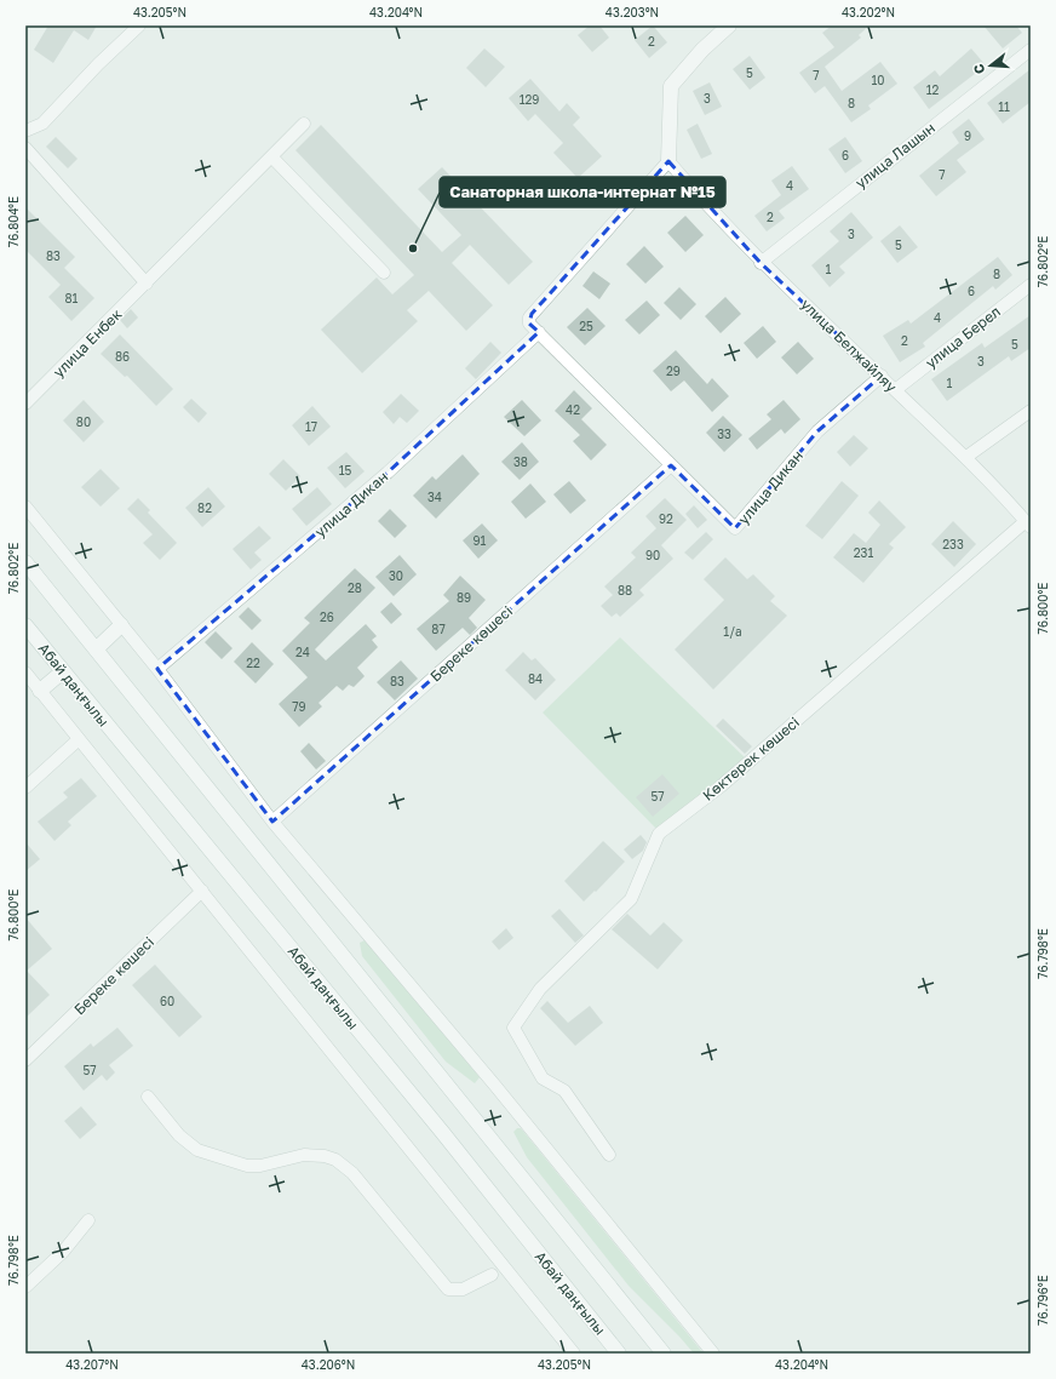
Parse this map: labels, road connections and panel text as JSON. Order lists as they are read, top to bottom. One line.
{"streets":{"main road":["Абай даңғылы"],"street":["улица Лашын","улица Берел","улица Енбек","улица Белжайляу","улица Дикан","Береке көшесі","Көктерек көшесі"]},"crossings":[["улица Лашын","улица Белжайляу"],["улица Берел","улица Белжайляу"],["улица Белжайляу","улица Дикан"],["улица Белжайляу","Көктерек көшесі"],["улица Дикан","Береке көшесі"]],"places":["Санаторная школа-интернат №15"],"house_numbers":["2","5","7","10","12","3","129","8","11","9","6","7","4","2","3","5","83","1","8","6","81","4","25","2","5","86","3","29","1","42","80","17","33","38","15","34","82","92","91","233","231","90","30","28","88","89","26","87","1/а","24","22","84","83","79","57","60","57"],"north":"left","coordinates":["43.205°N","43.204°N","43.203°N","43.202°N","76.804°E","76.802°E","76.800°E","76.798°E","76.796°E","43.207°N","43.206°N"]}
